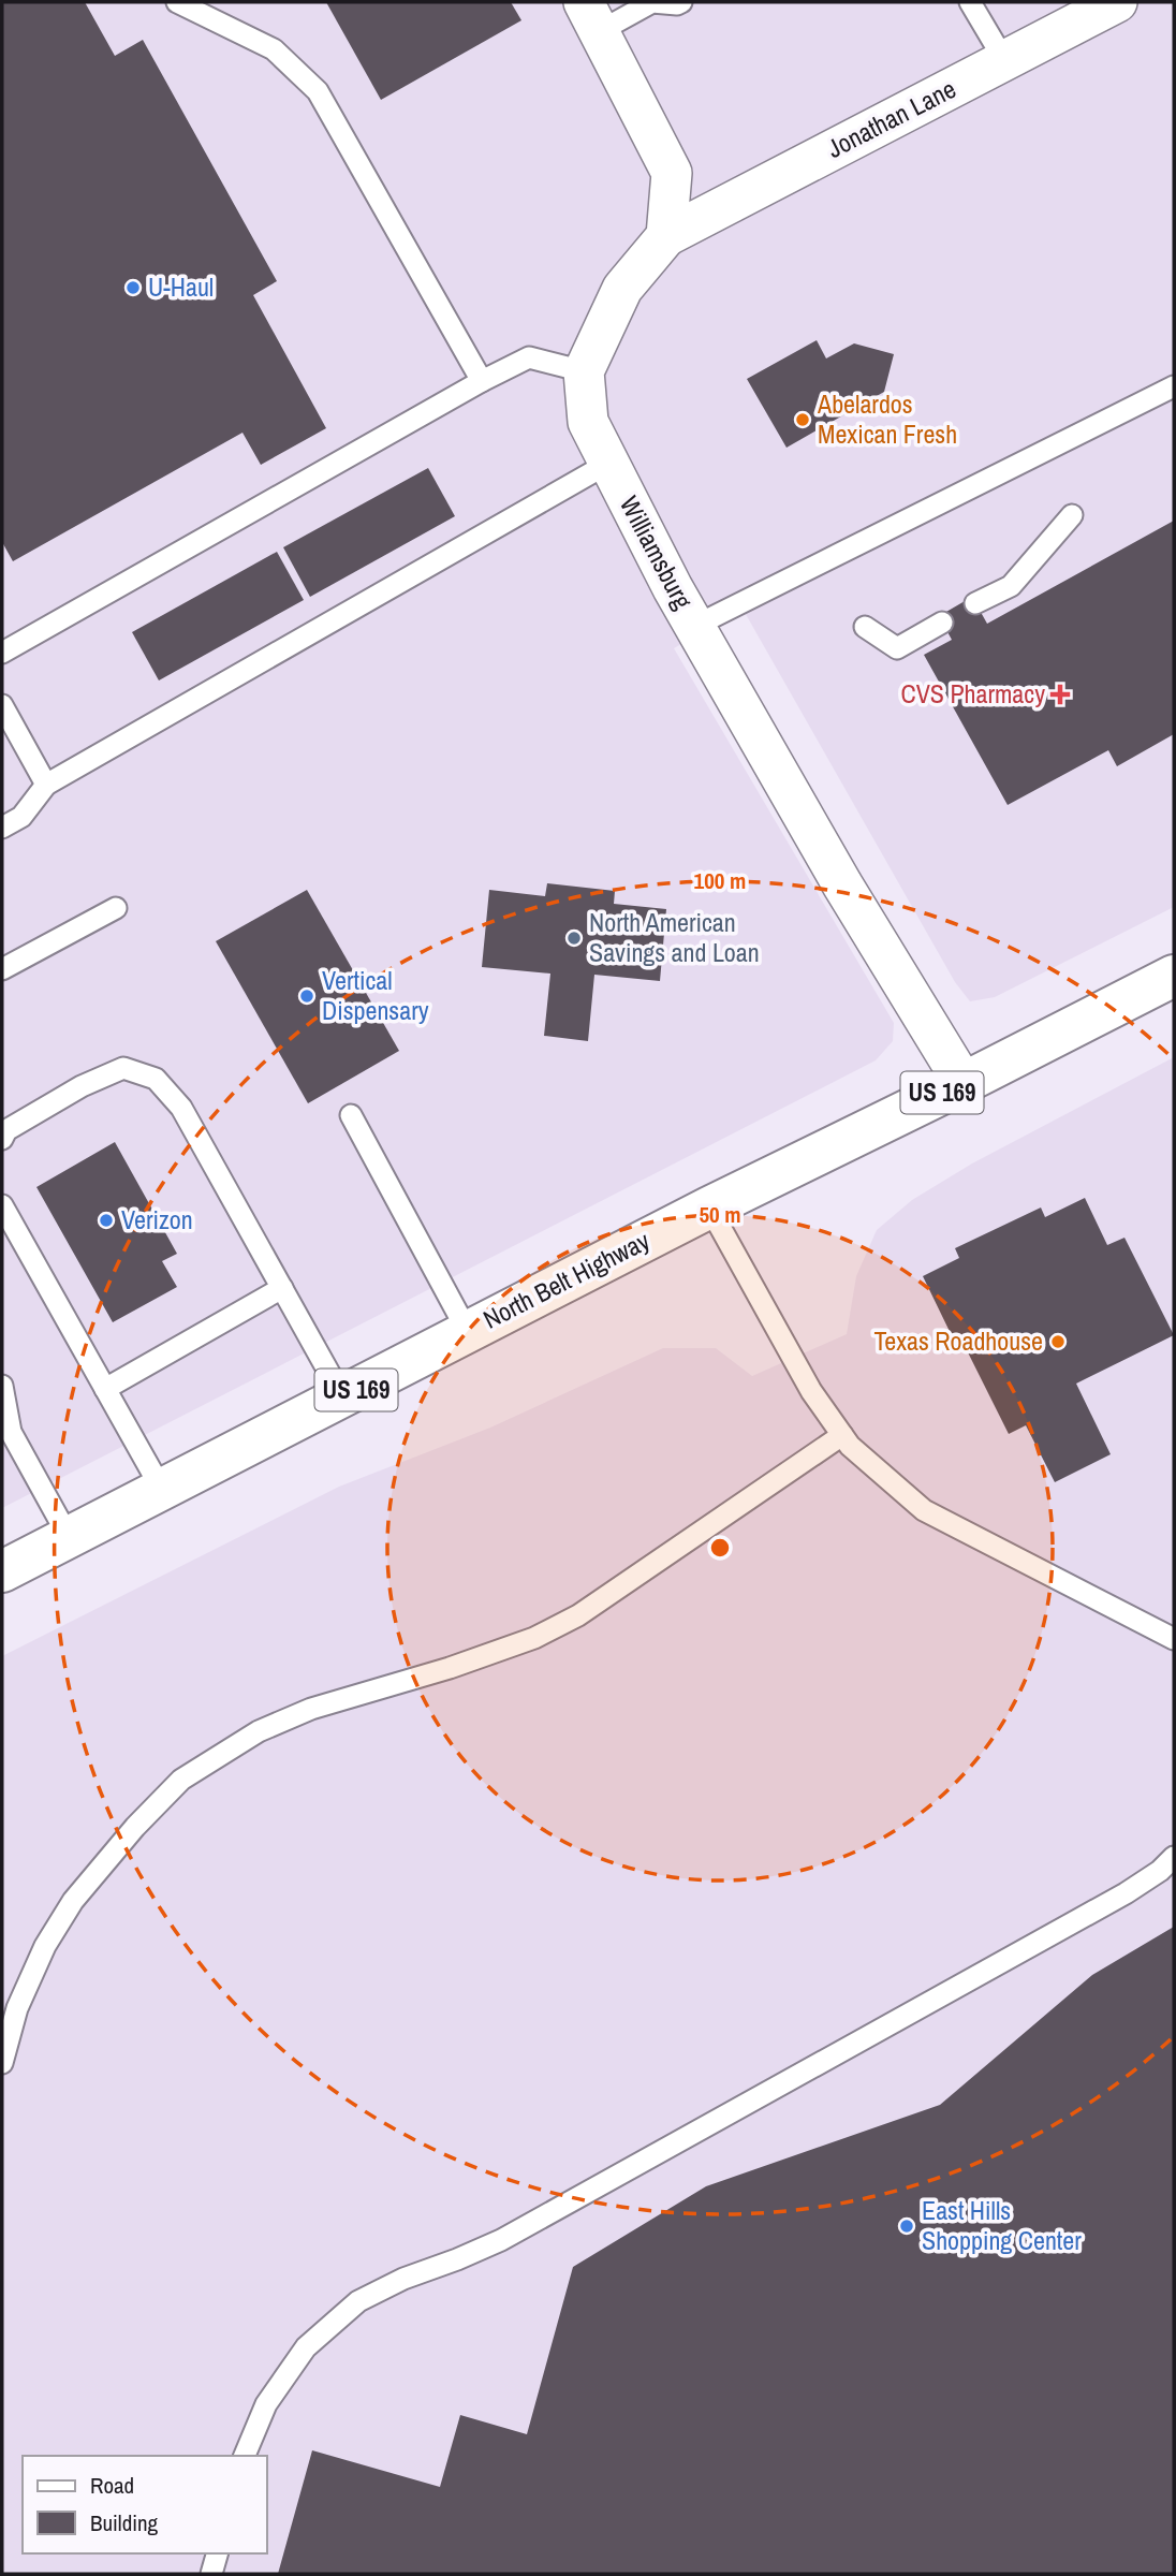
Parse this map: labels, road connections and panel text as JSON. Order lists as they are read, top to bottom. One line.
{"streets":{"main road":["US 169","North Belt Highway"],"street":["Jonathan Lane","Williamsburg"]},"crossings":[["Jonathan Lane","Williamsburg"],["Williamsburg","North Belt Highway"]],"places":{"other":["U-Haul","Abelardos Mexican Fresh","North American Savings and Loan","Vertical Dispensary","Verizon","Texas Roadhouse","East Hills Shopping Center"],"health":["CVS Pharmacy"]},"legend":["Road","Building"],"rings":["100 m","50 m"]}
